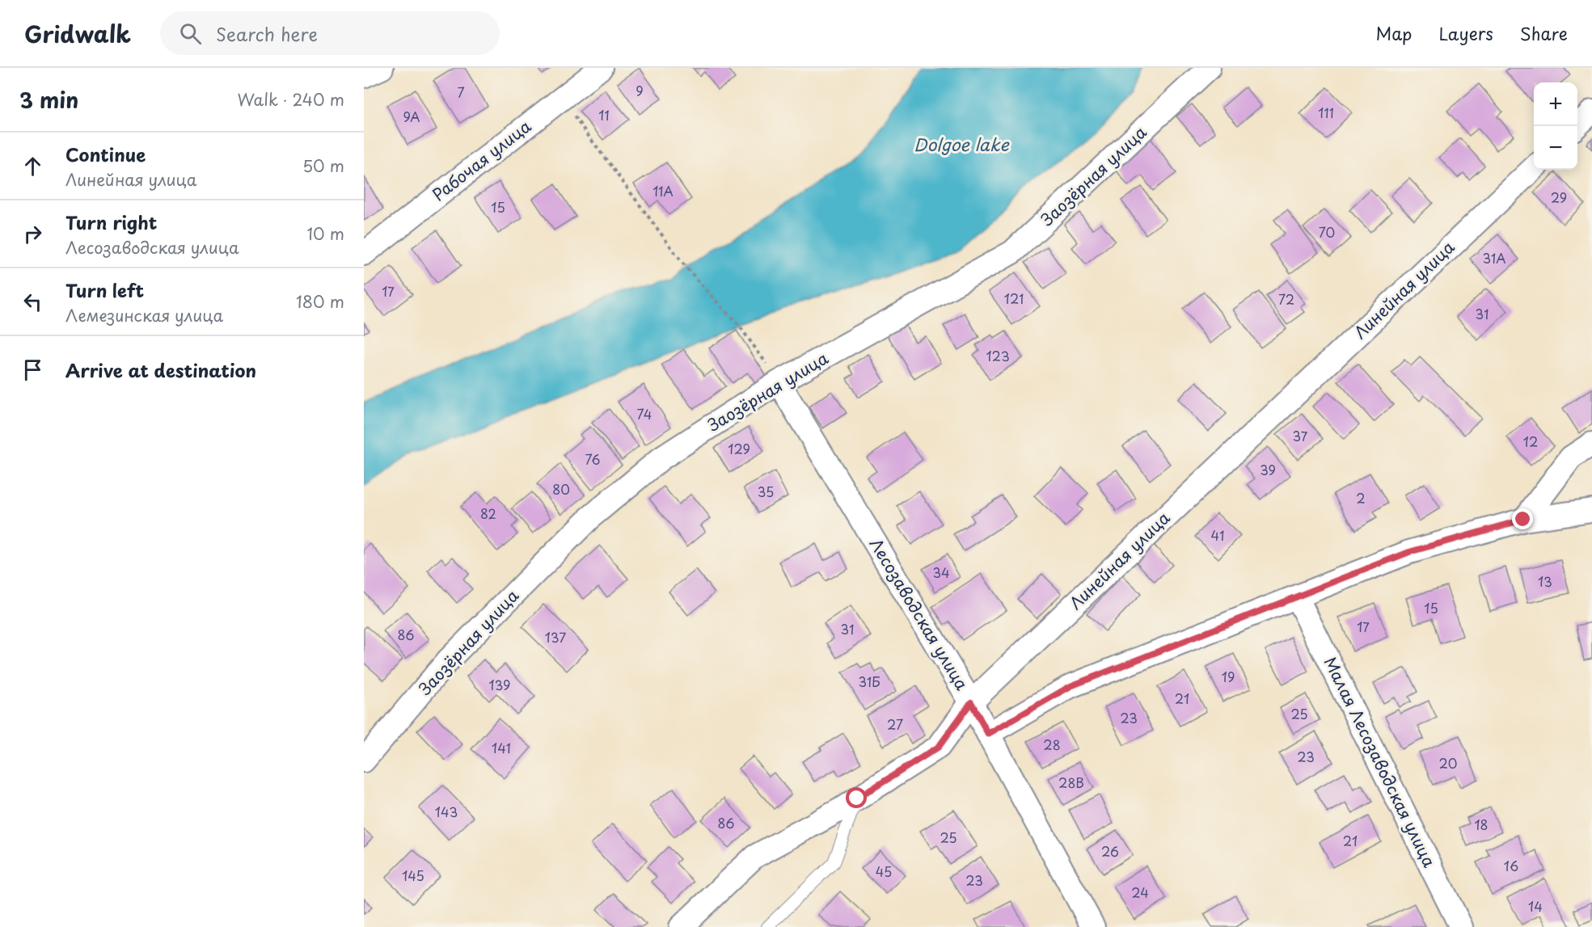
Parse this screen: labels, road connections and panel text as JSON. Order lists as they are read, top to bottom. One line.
{"streets":{"street":["Рабочая улица","Заозёрная улица","Линейная улица","Лесозаводская улица","Малая Лесозаводская улица"]},"crossings":[["Заозёрная улица","Лесозаводская улица"],["Линейная улица","Лесозаводская улица"]],"water":["Dolgoe lake"],"house_numbers":["9","7","111","11","9А","11А","29","15","70","31А","17","121","72","31","123","74","37","12","129","76","39","80","35","2","82","41","34","13","15","17","31","86","137","19","31Б","139","21","25","23","27","28","141","23","20","28В","143","86","18","25","21","26","16","45","145","23","24","14"],"page":{"header":"Gridwalk","search":"Search here","nav":["Map","Layers","Share"],"heading":["3 min","Walk · 240 m"],"map_buttons":["+","−"],"list":[["Continue","Линейная улица","50 m"],["Turn right","Лесозаводская улица","10 m"],["Turn left","Лемезинская улица","180 m"],"Arrive at destination"]}}
